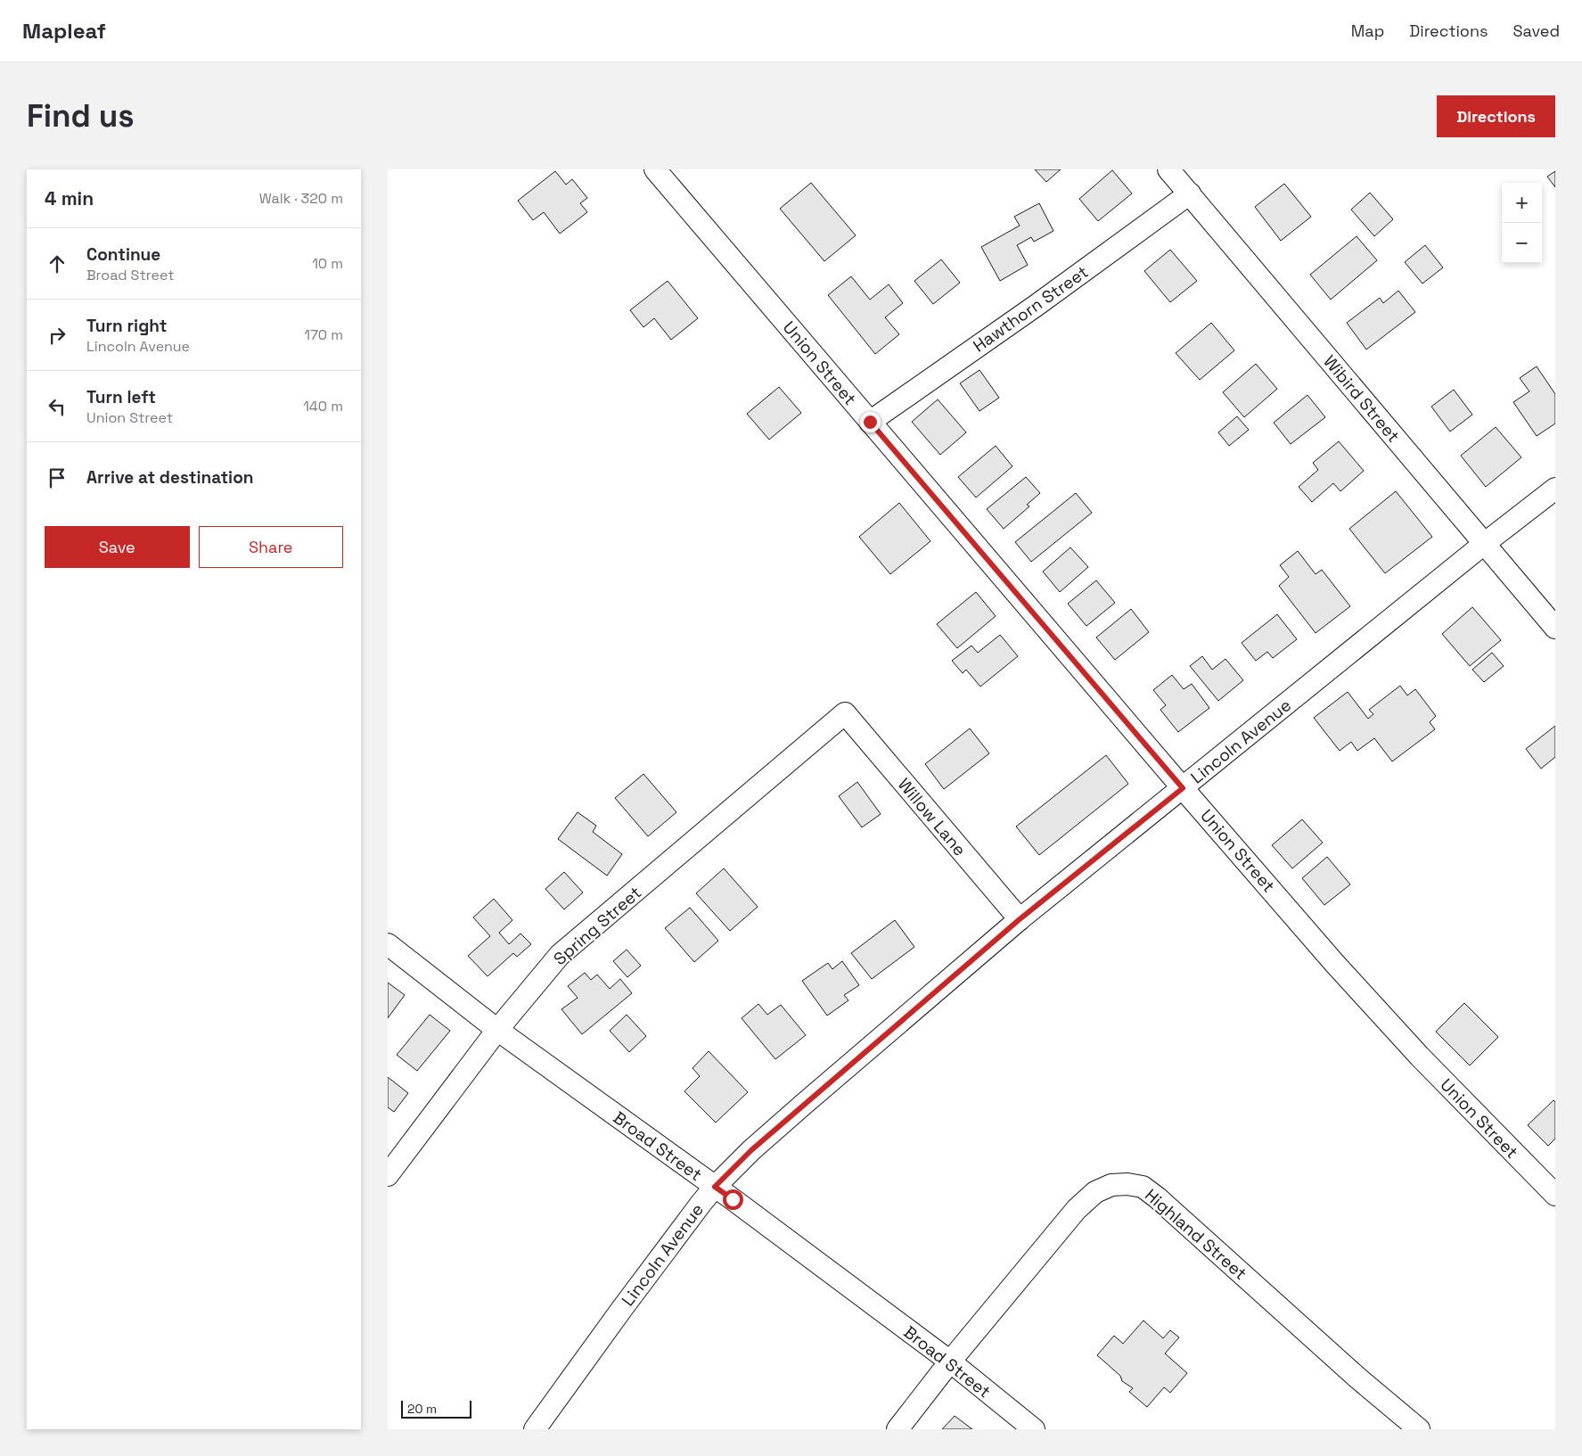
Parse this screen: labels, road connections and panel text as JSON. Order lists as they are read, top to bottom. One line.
{"streets":{"street":["Hawthorn Street","Union Street","Wibird Street","Lincoln Avenue","Willow Lane","Spring Street","Broad Street","Highland Street"]},"crossings":[["Hawthorn Street","Union Street"],["Hawthorn Street","Wibird Street"],["Union Street","Lincoln Avenue"],["Wibird Street","Lincoln Avenue"],["Lincoln Avenue","Willow Lane"],["Lincoln Avenue","Broad Street"],["Willow Lane","Spring Street"],["Spring Street","Broad Street"],["Broad Street","Highland Street"]],"scale_bar":"20 m","page":{"header":"Mapleaf","nav":["Map","Directions","Saved"],"buttons":["Directions",["Save","Share"]],"title":"Find us","heading":["4 min","Walk · 320 m"],"map_buttons":["+","−"],"list":[["Continue","Broad Street","10 m"],["Turn right","Lincoln Avenue","170 m"],["Turn left","Union Street","140 m"],"Arrive at destination"],"scale":"20 m"}}
